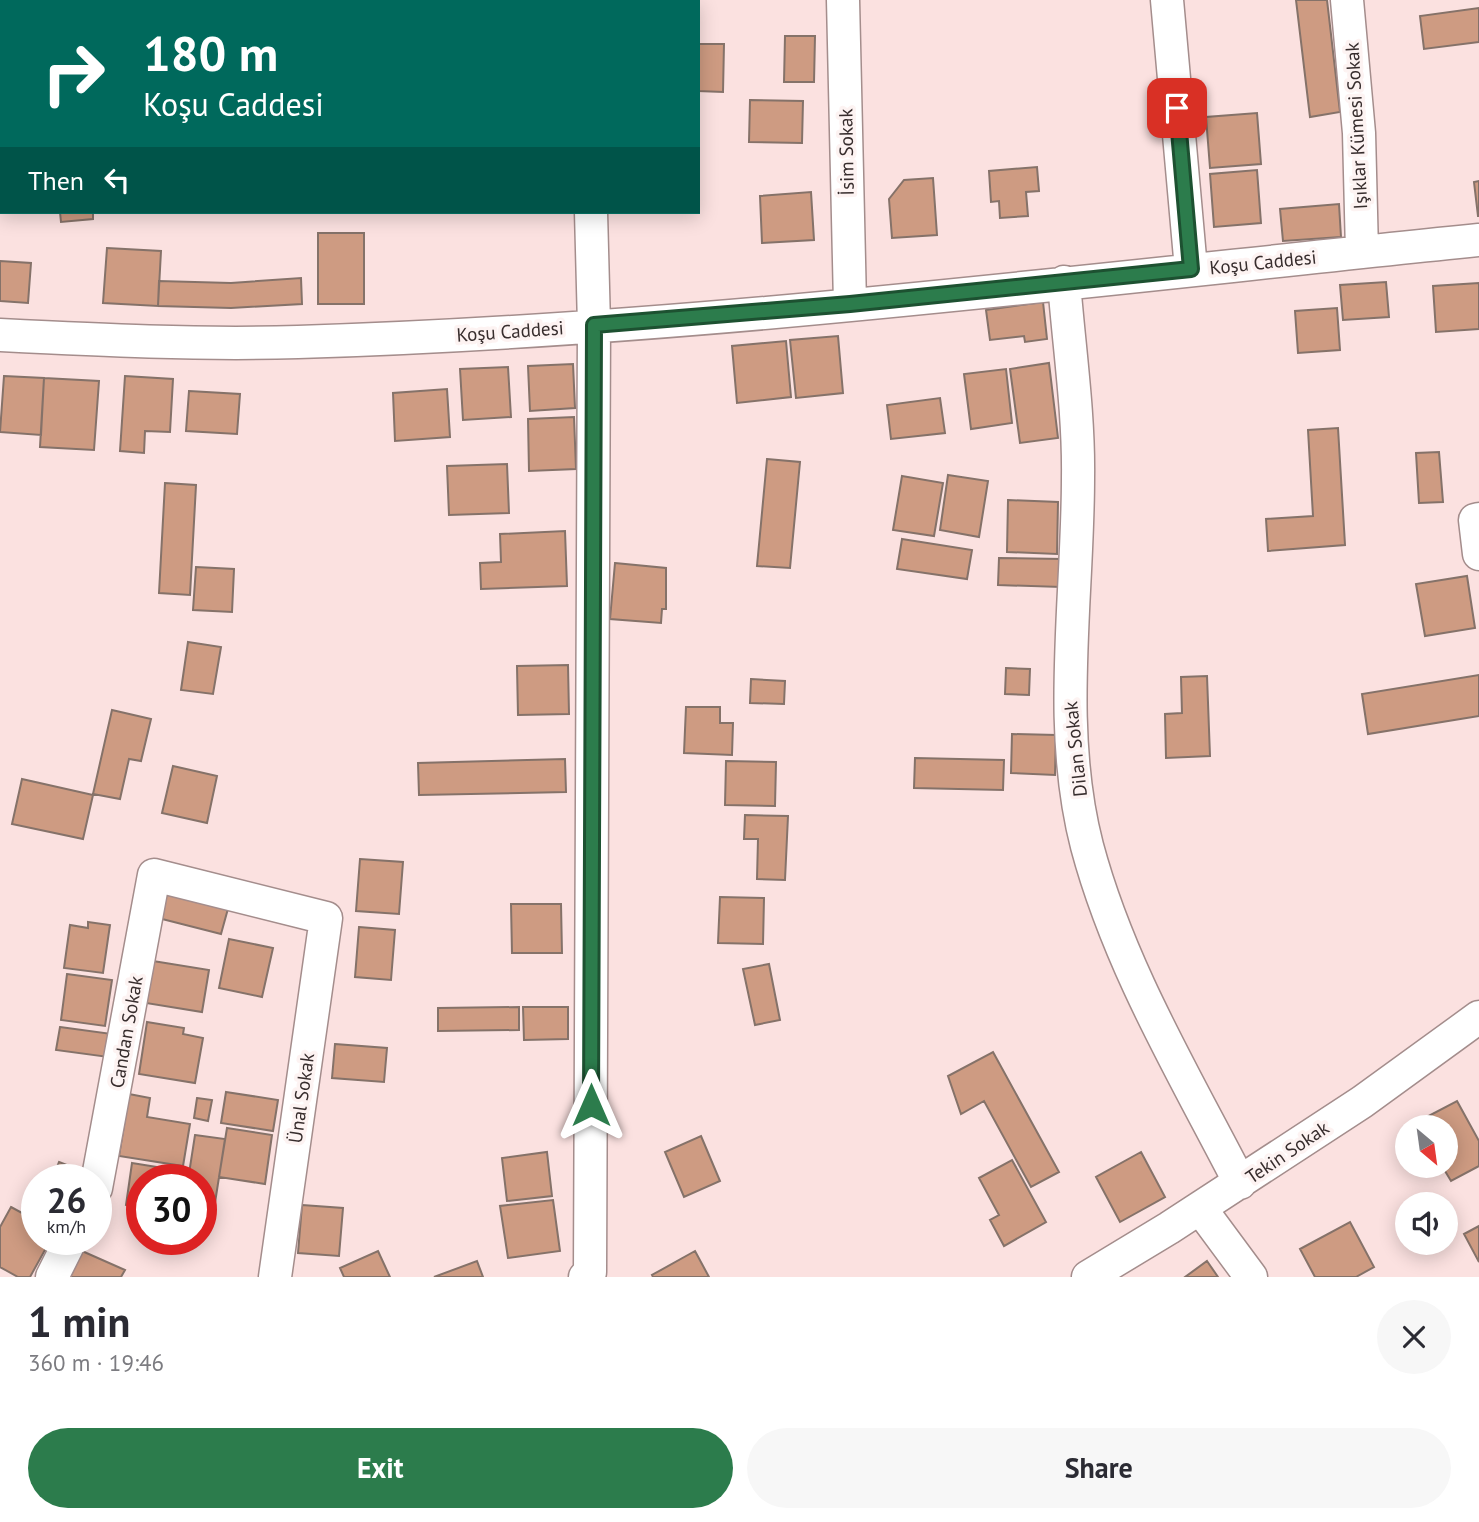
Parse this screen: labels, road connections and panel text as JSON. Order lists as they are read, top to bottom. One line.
{"streets":{"street":["Işıklar Kümesi Sokak","İsim Sokak","Koşu Caddesi","Dilan Sokak","Candan Sokak","Ünal Sokak","Tekin Sokak"]},"crossings":[["Işıklar Kümesi Sokak","Koşu Caddesi"],["İsim Sokak","Koşu Caddesi"],["Koşu Caddesi","Dilan Sokak"],["Dilan Sokak","Tekin Sokak"],["Candan Sokak","Ünal Sokak"]],"north":"bottom right","page":{"turn":["180 m","Koşu Caddesi"],"then":"Then","speed":"26 km/h","limit":"30","heading":["1 min","360 m · 19:46"],"buttons":["Exit","Share"]}}
